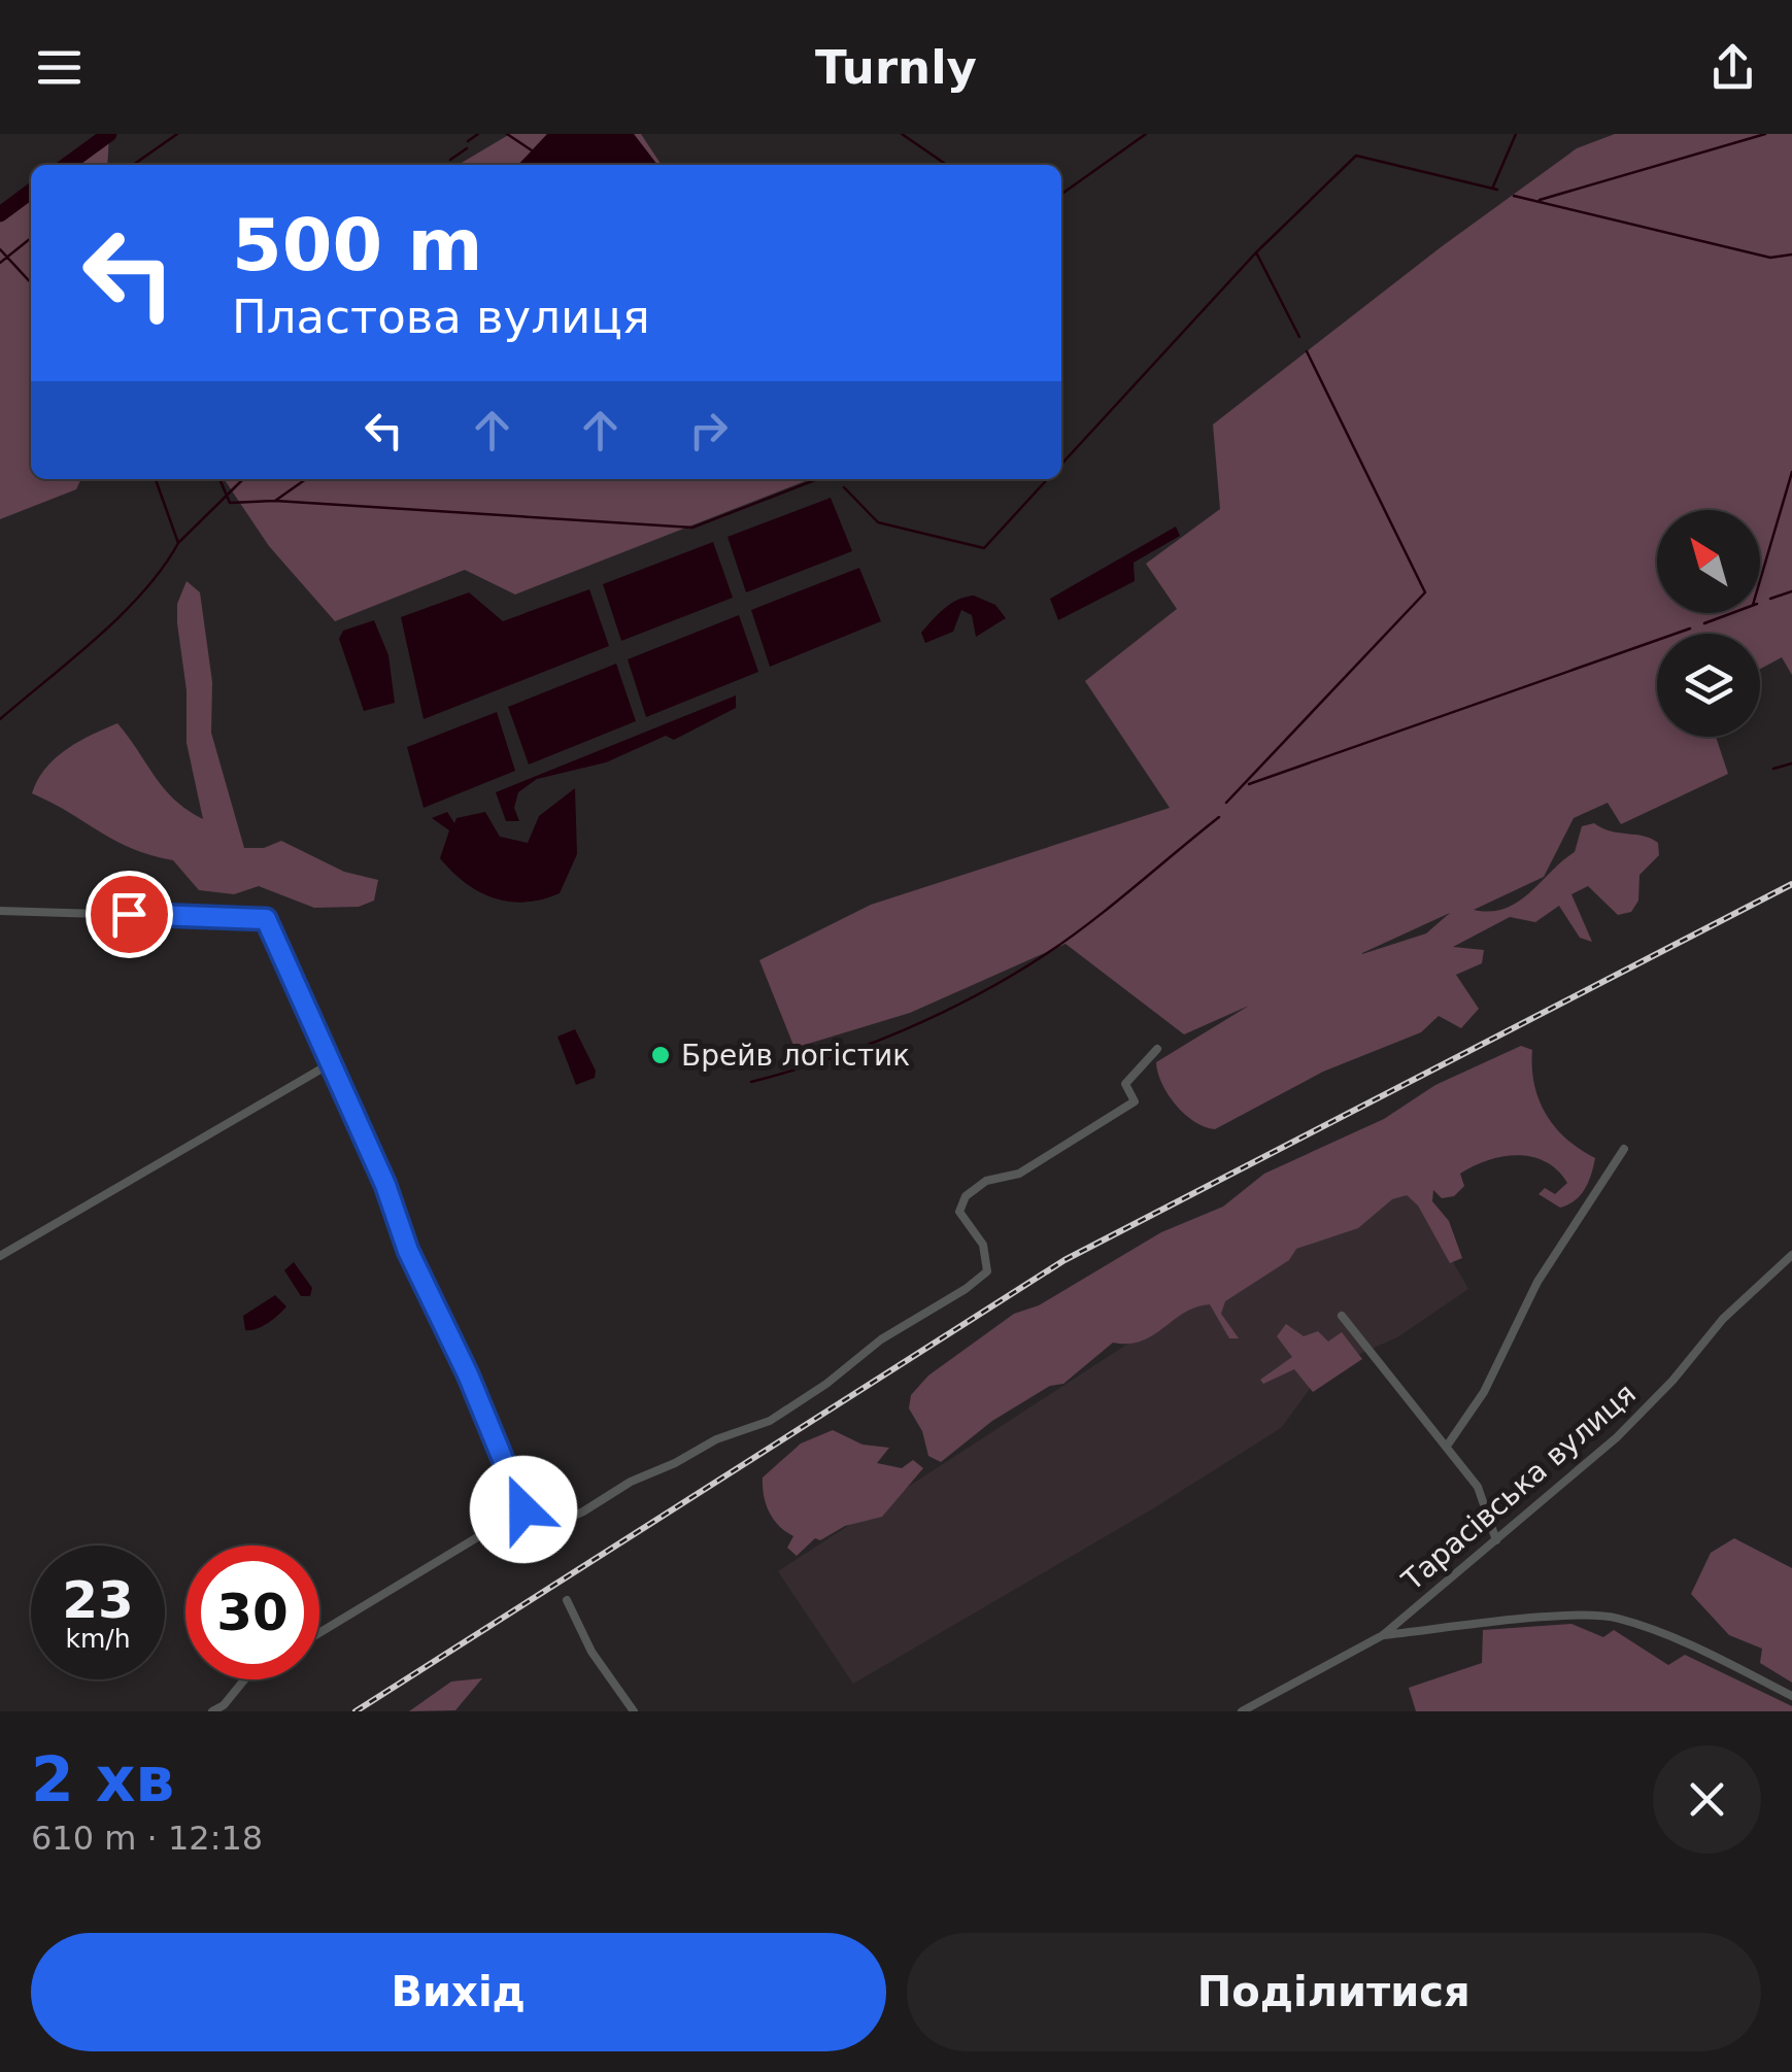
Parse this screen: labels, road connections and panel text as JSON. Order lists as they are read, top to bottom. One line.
{"streets":{"street":["Тарасівська вулиця"]},"places":["Брейв логістик"],"north":"top left","page":{"header":"Turnly","turn":["500 m","Пластова вулиця"],"speed":"23 km/h","limit":"30","heading":["2 хв","610 m · 12:18"],"buttons":["Вихід","Поділитися"]}}
